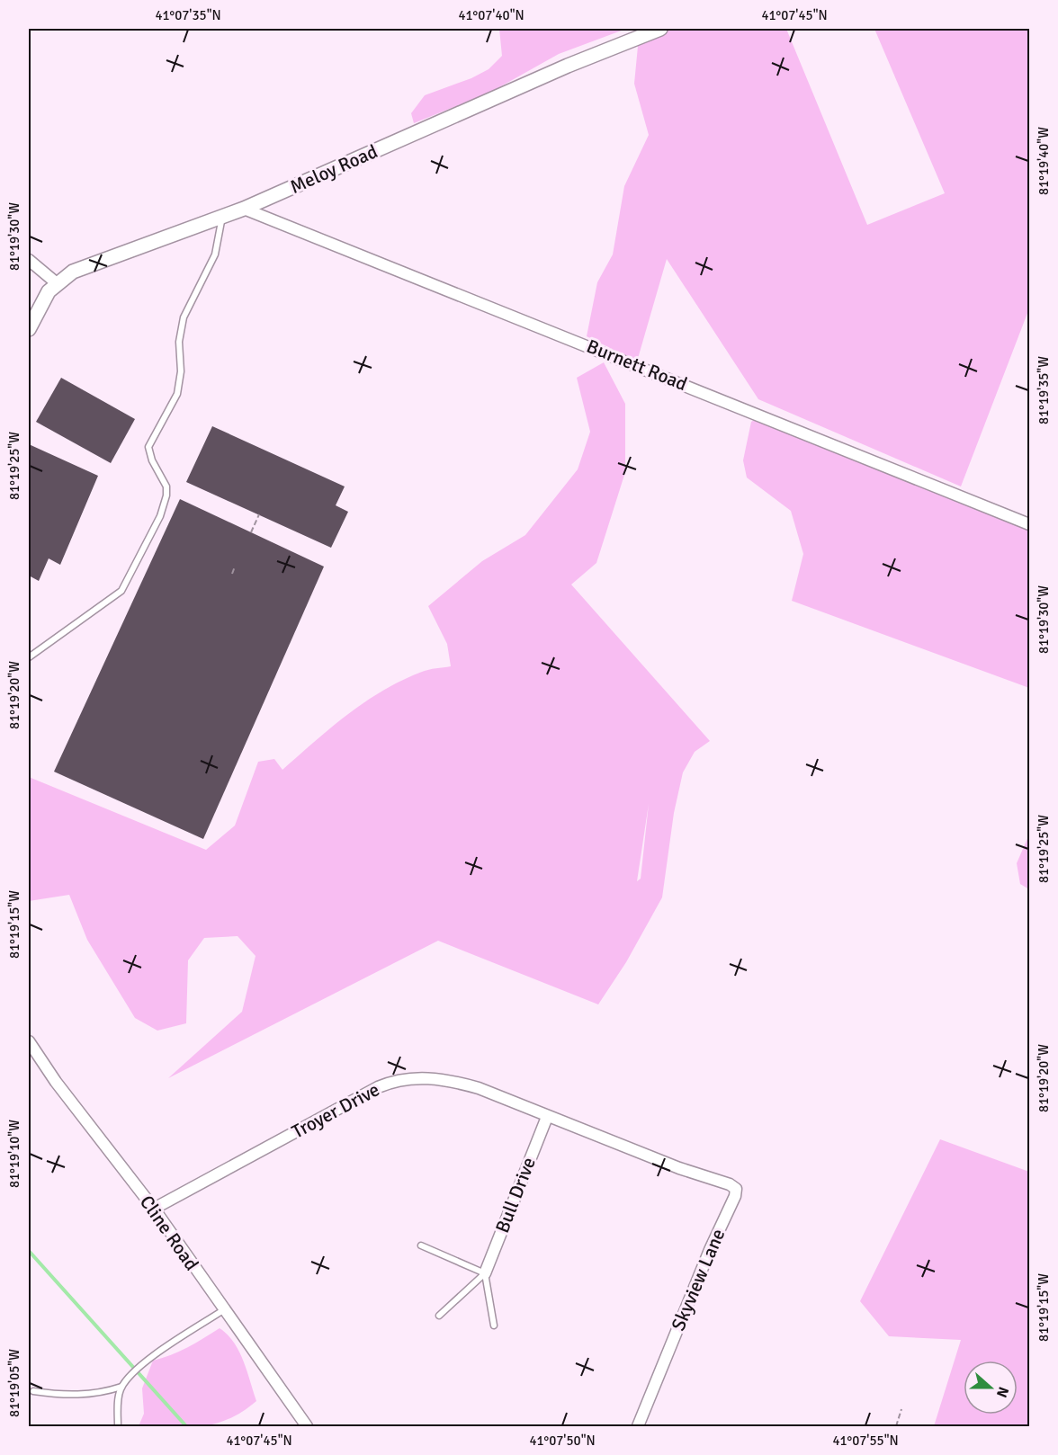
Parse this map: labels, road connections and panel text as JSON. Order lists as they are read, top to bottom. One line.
{"streets":{"street":["Meloy Road","Burnett Road","Troyer Drive","Bull Drive","Cline Road","Skyview Lane"]},"crossings":[["Meloy Road","Burnett Road"],["Troyer Drive","Bull Drive"],["Troyer Drive","Cline Road"],["Troyer Drive","Skyview Lane"]],"north":"right","coordinates":["41°07'35\"N","41°07'40\"N","41°07'45\"N","81°19'40\"W","81°19'30\"W","81°19'35\"W","81°19'25\"W","81°19'20\"W","81°19'15\"W","81°19'10\"W","81°19'05\"W","41°07'50\"N","41°07'55\"N"]}
